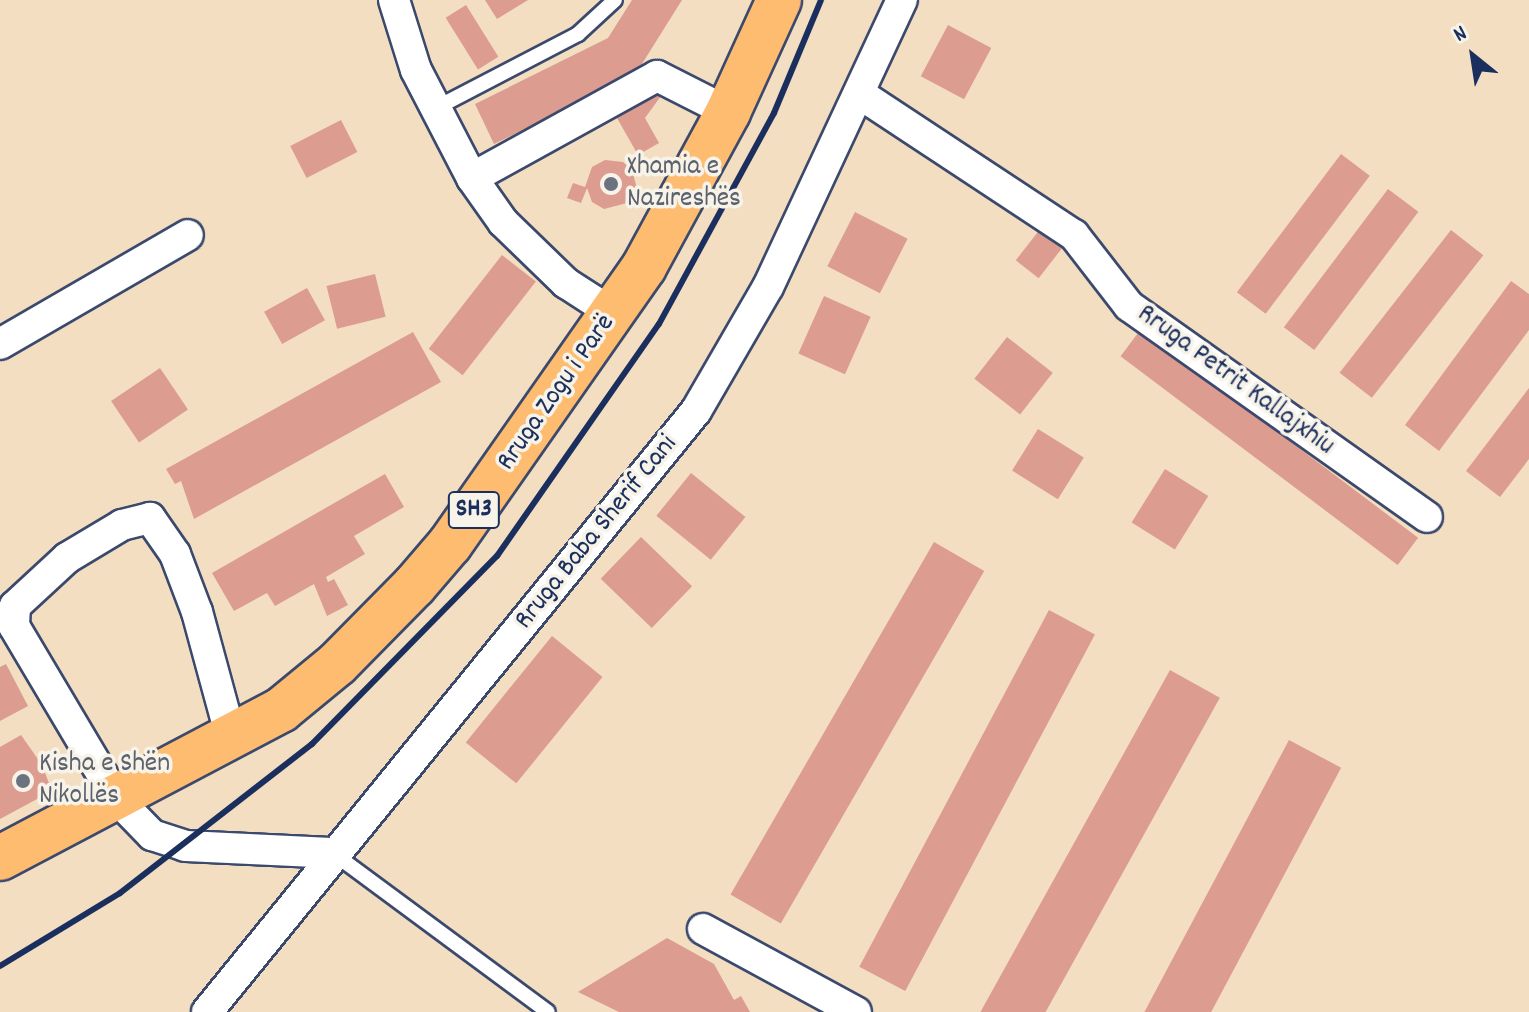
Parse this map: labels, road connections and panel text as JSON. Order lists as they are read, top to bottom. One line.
{"streets":{"main road":["Rruga Zogu i Parë","SH3"],"street":["Rruga Petrit Kallajxhiu","Rruga Baba Sherif Cani"]},"crossings":[["Rruga Petrit Kallajxhiu","Rruga Baba Sherif Cani"]],"places":["Xhamia e Nazireshës","Kisha e Shën Nikollës"],"north":"top left"}
